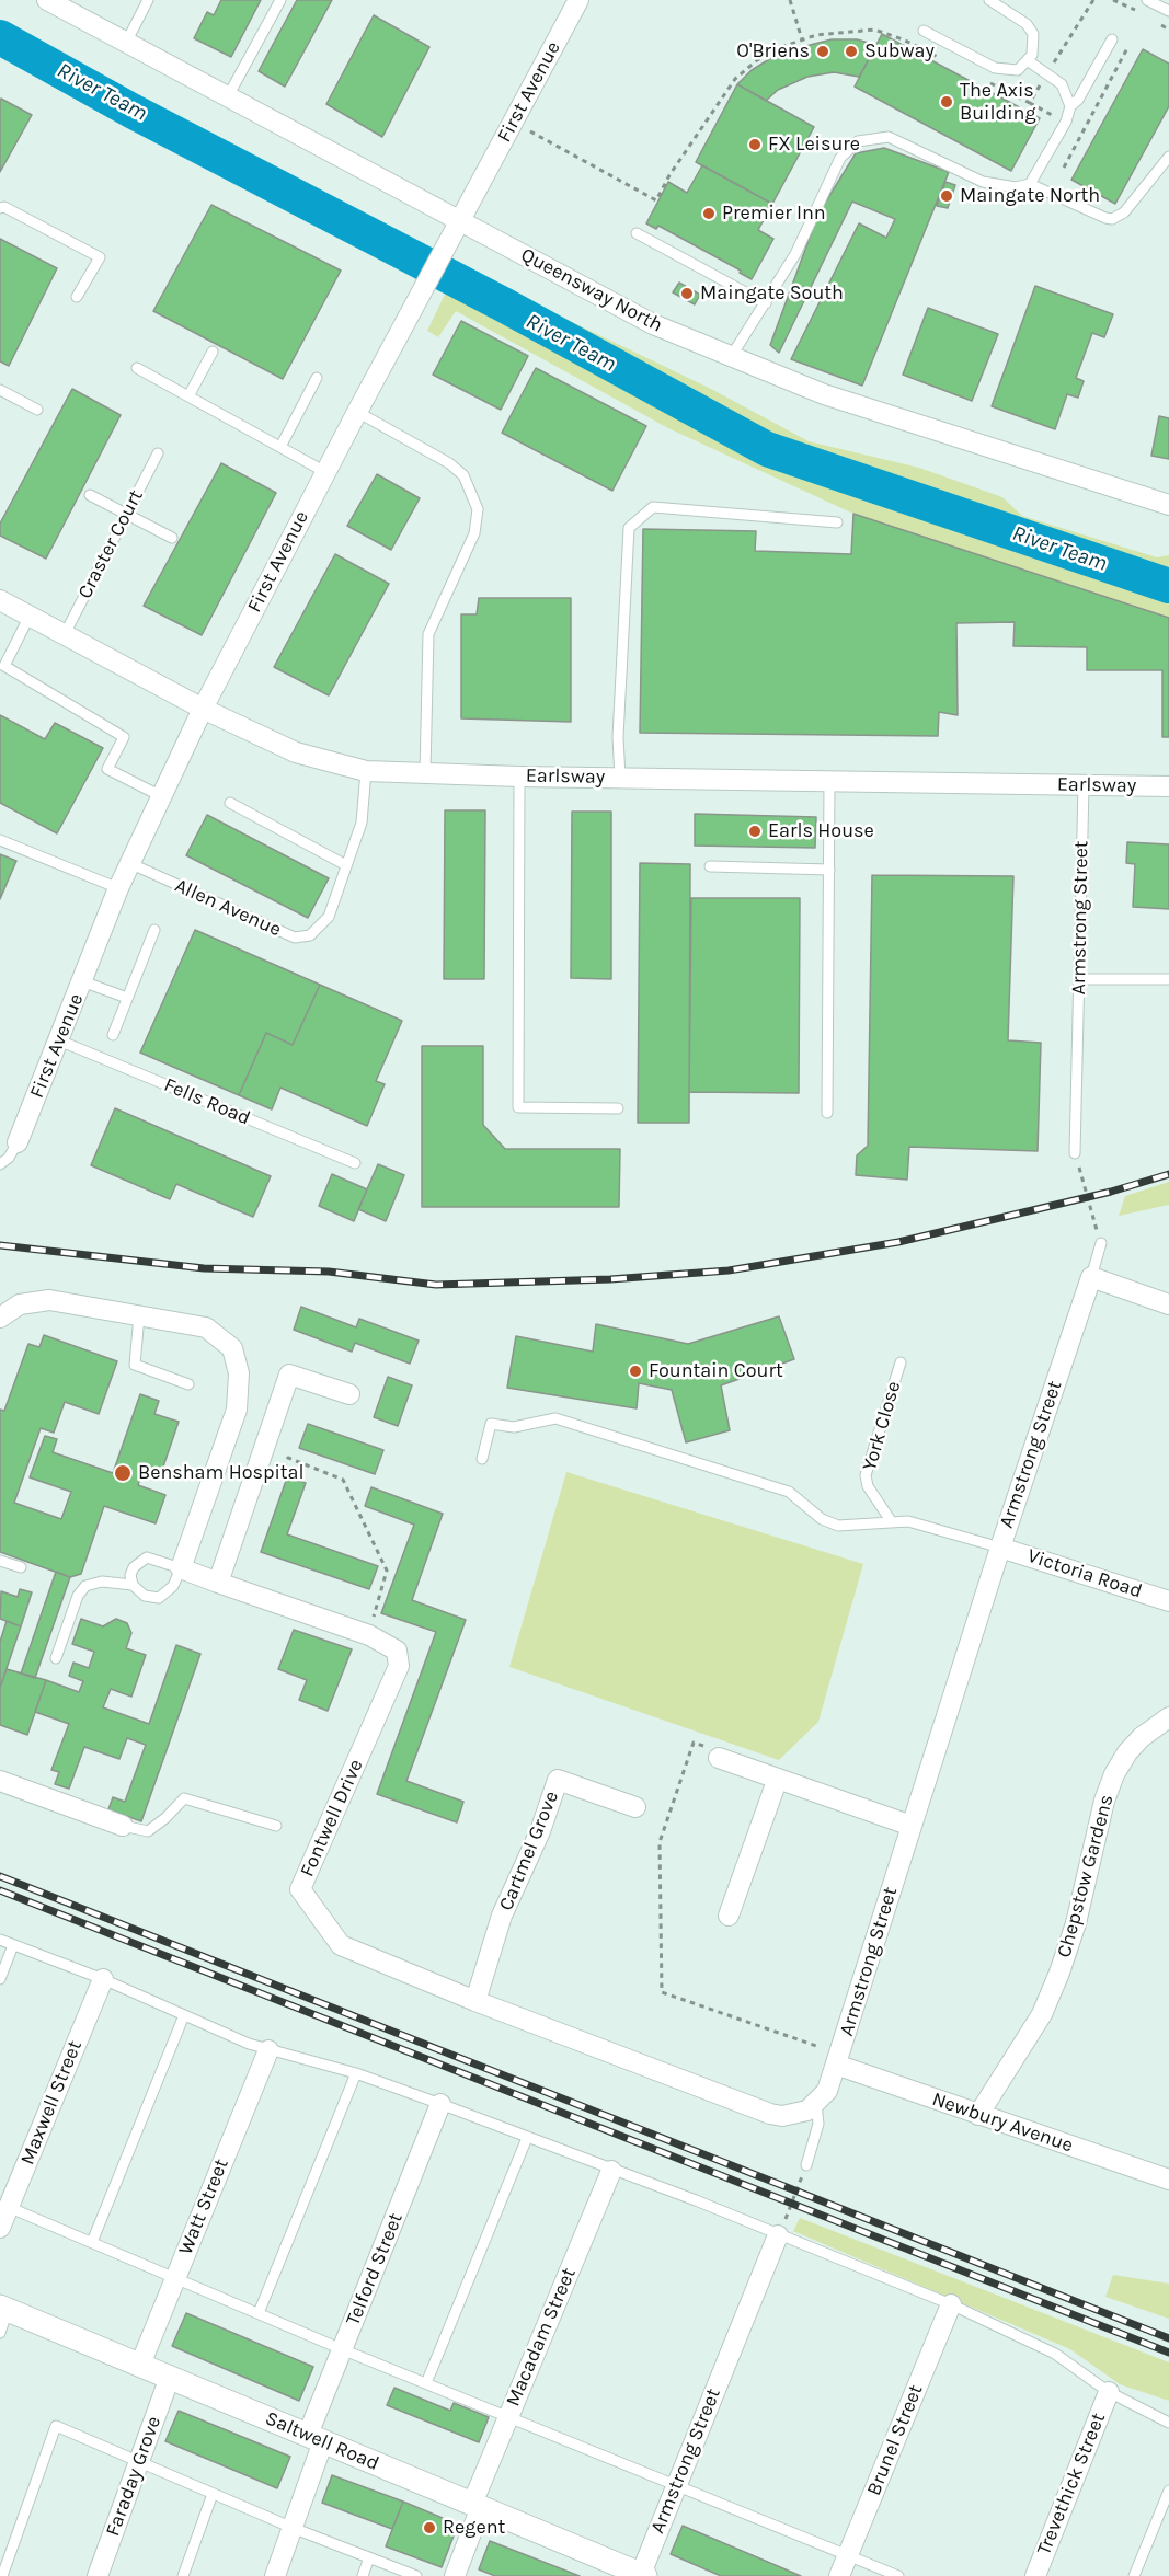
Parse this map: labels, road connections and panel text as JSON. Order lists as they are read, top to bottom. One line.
{"streets":{"street":["First Avenue","Queensway North","Earlsway","Armstrong Street","Victoria Road","Fontwell Drive","Cartmel Grove","Chepstow Gardens","Maxwell Street","Newbury Avenue","Watt Street","Telford Street","Macadam Street","Brunel Street","Saltwell Road","Faraday Grove","Trevethick Street"],"lane":["Craster Court","Allen Avenue","Fells Road","York Close"]},"crossings":[["First Avenue","Queensway North"],["First Avenue","Earlsway"],["First Avenue","Allen Avenue"],["First Avenue","Fells Road"],["Craster Court","Earlsway"],["Earlsway","Allen Avenue"],["Earlsway","Armstrong Street"],["Armstrong Street","Victoria Road"],["Armstrong Street","Fontwell Drive"],["Armstrong Street","Newbury Avenue"],["Armstrong Street","Saltwell Road"],["Fontwell Drive","Cartmel Grove"],["Chepstow Gardens","Newbury Avenue"],["Watt Street","Saltwell Road"],["Telford Street","Saltwell Road"],["Macadam Street","Saltwell Road"],["Saltwell Road","Faraday Grove"]],"water":["River Team"],"places":["O'Briens","Subway","The Axis Building","FX Leisure","Maingate North","Premier Inn","Maingate South","Earls House","Fountain Court","Bensham Hospital","Regent"]}
